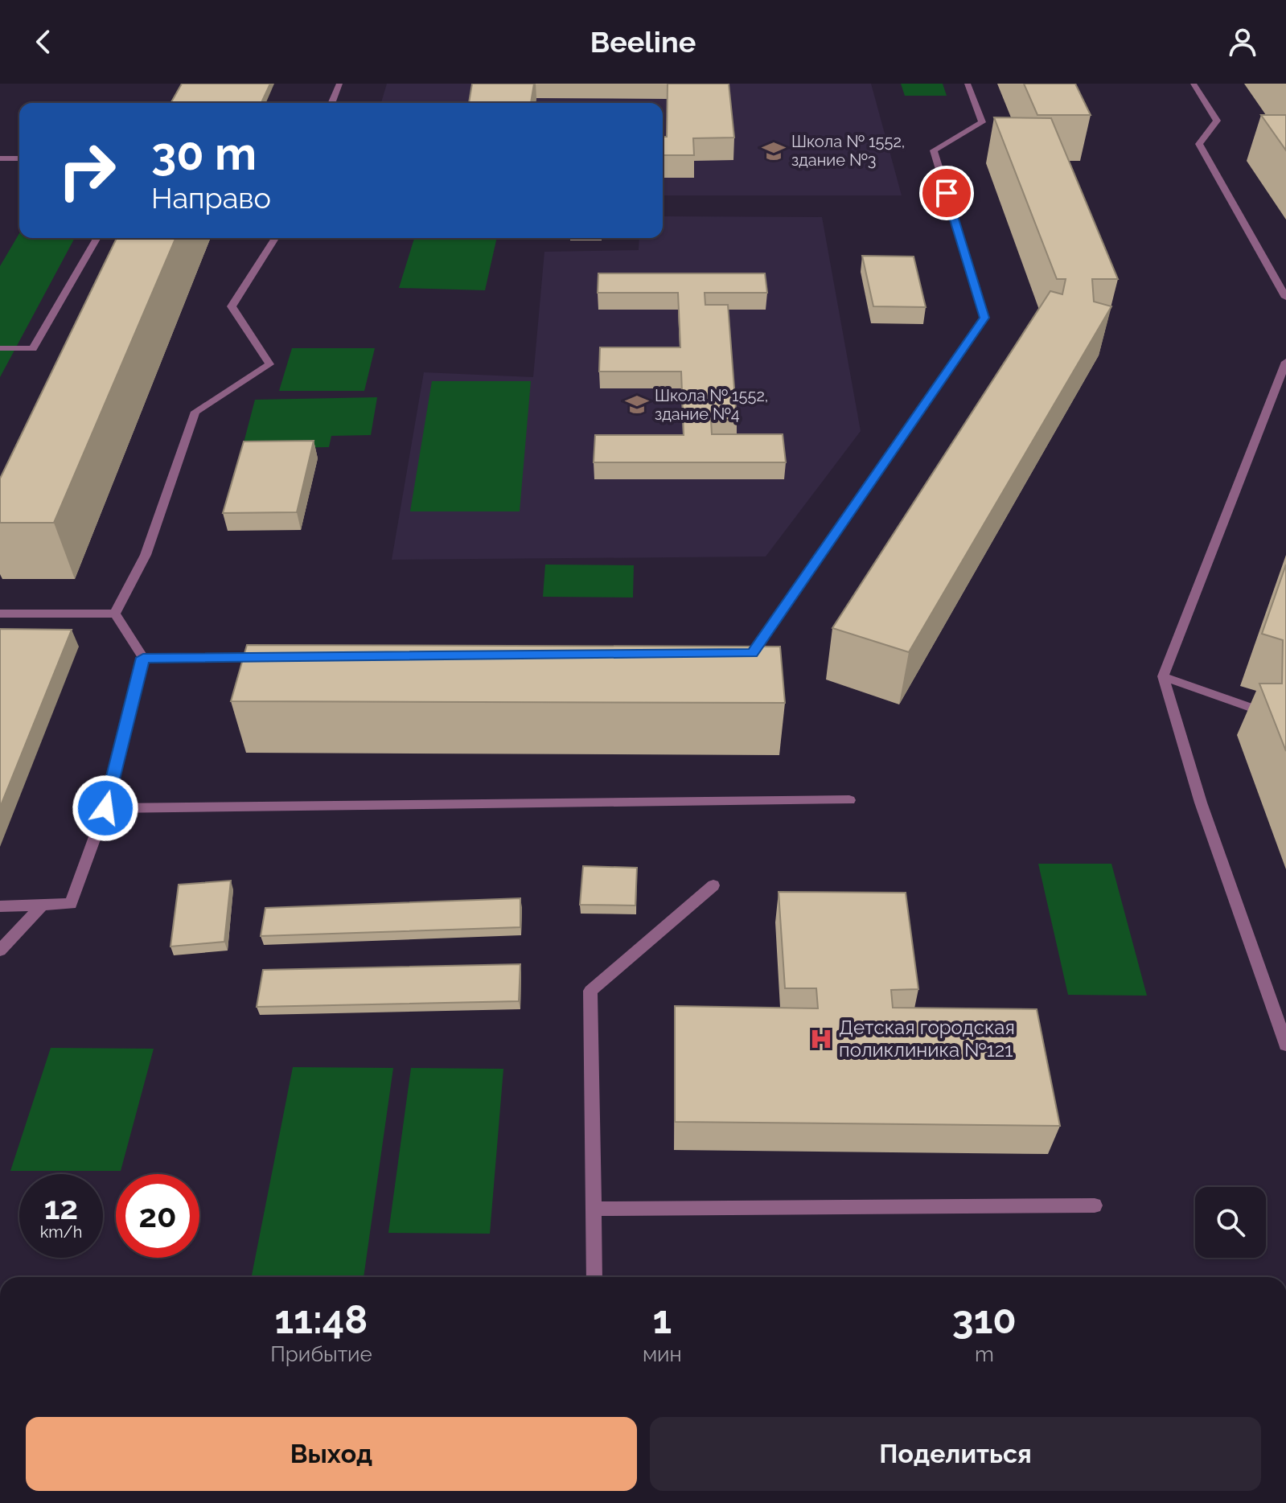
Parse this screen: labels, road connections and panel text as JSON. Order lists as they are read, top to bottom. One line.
{"places":{"school or university":["Школа № 1552, здание №3","Школа № 1552, здание №4"],"hospital":["Детская городская поликлиника №121"]},"page":{"header":"Beeline","turn":["30 m","Направо"],"speed":"12 km/h","limit":"20","eta":["11:48","Прибытие","1","мин","310","m"],"buttons":["Выход","Поделиться"]}}
